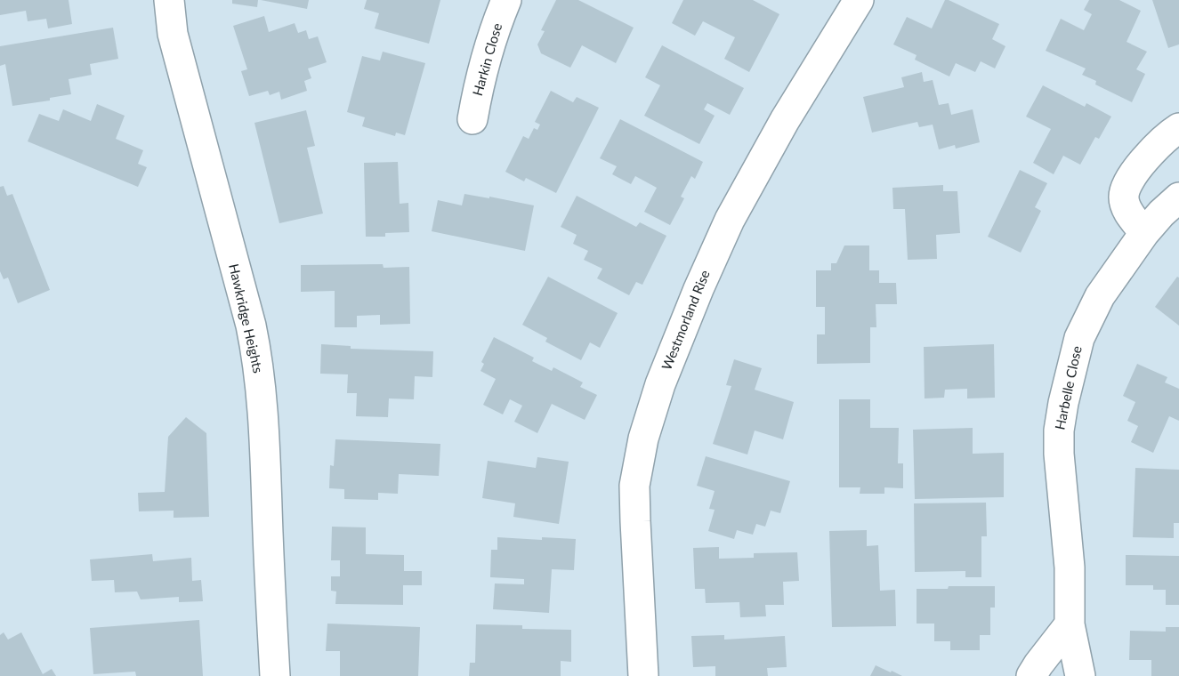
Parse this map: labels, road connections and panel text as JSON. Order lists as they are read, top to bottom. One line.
{"streets":{"street":["Harkin Close","Hawkridge Heights","Westmorland Rise","Harbelle Close"]}}
